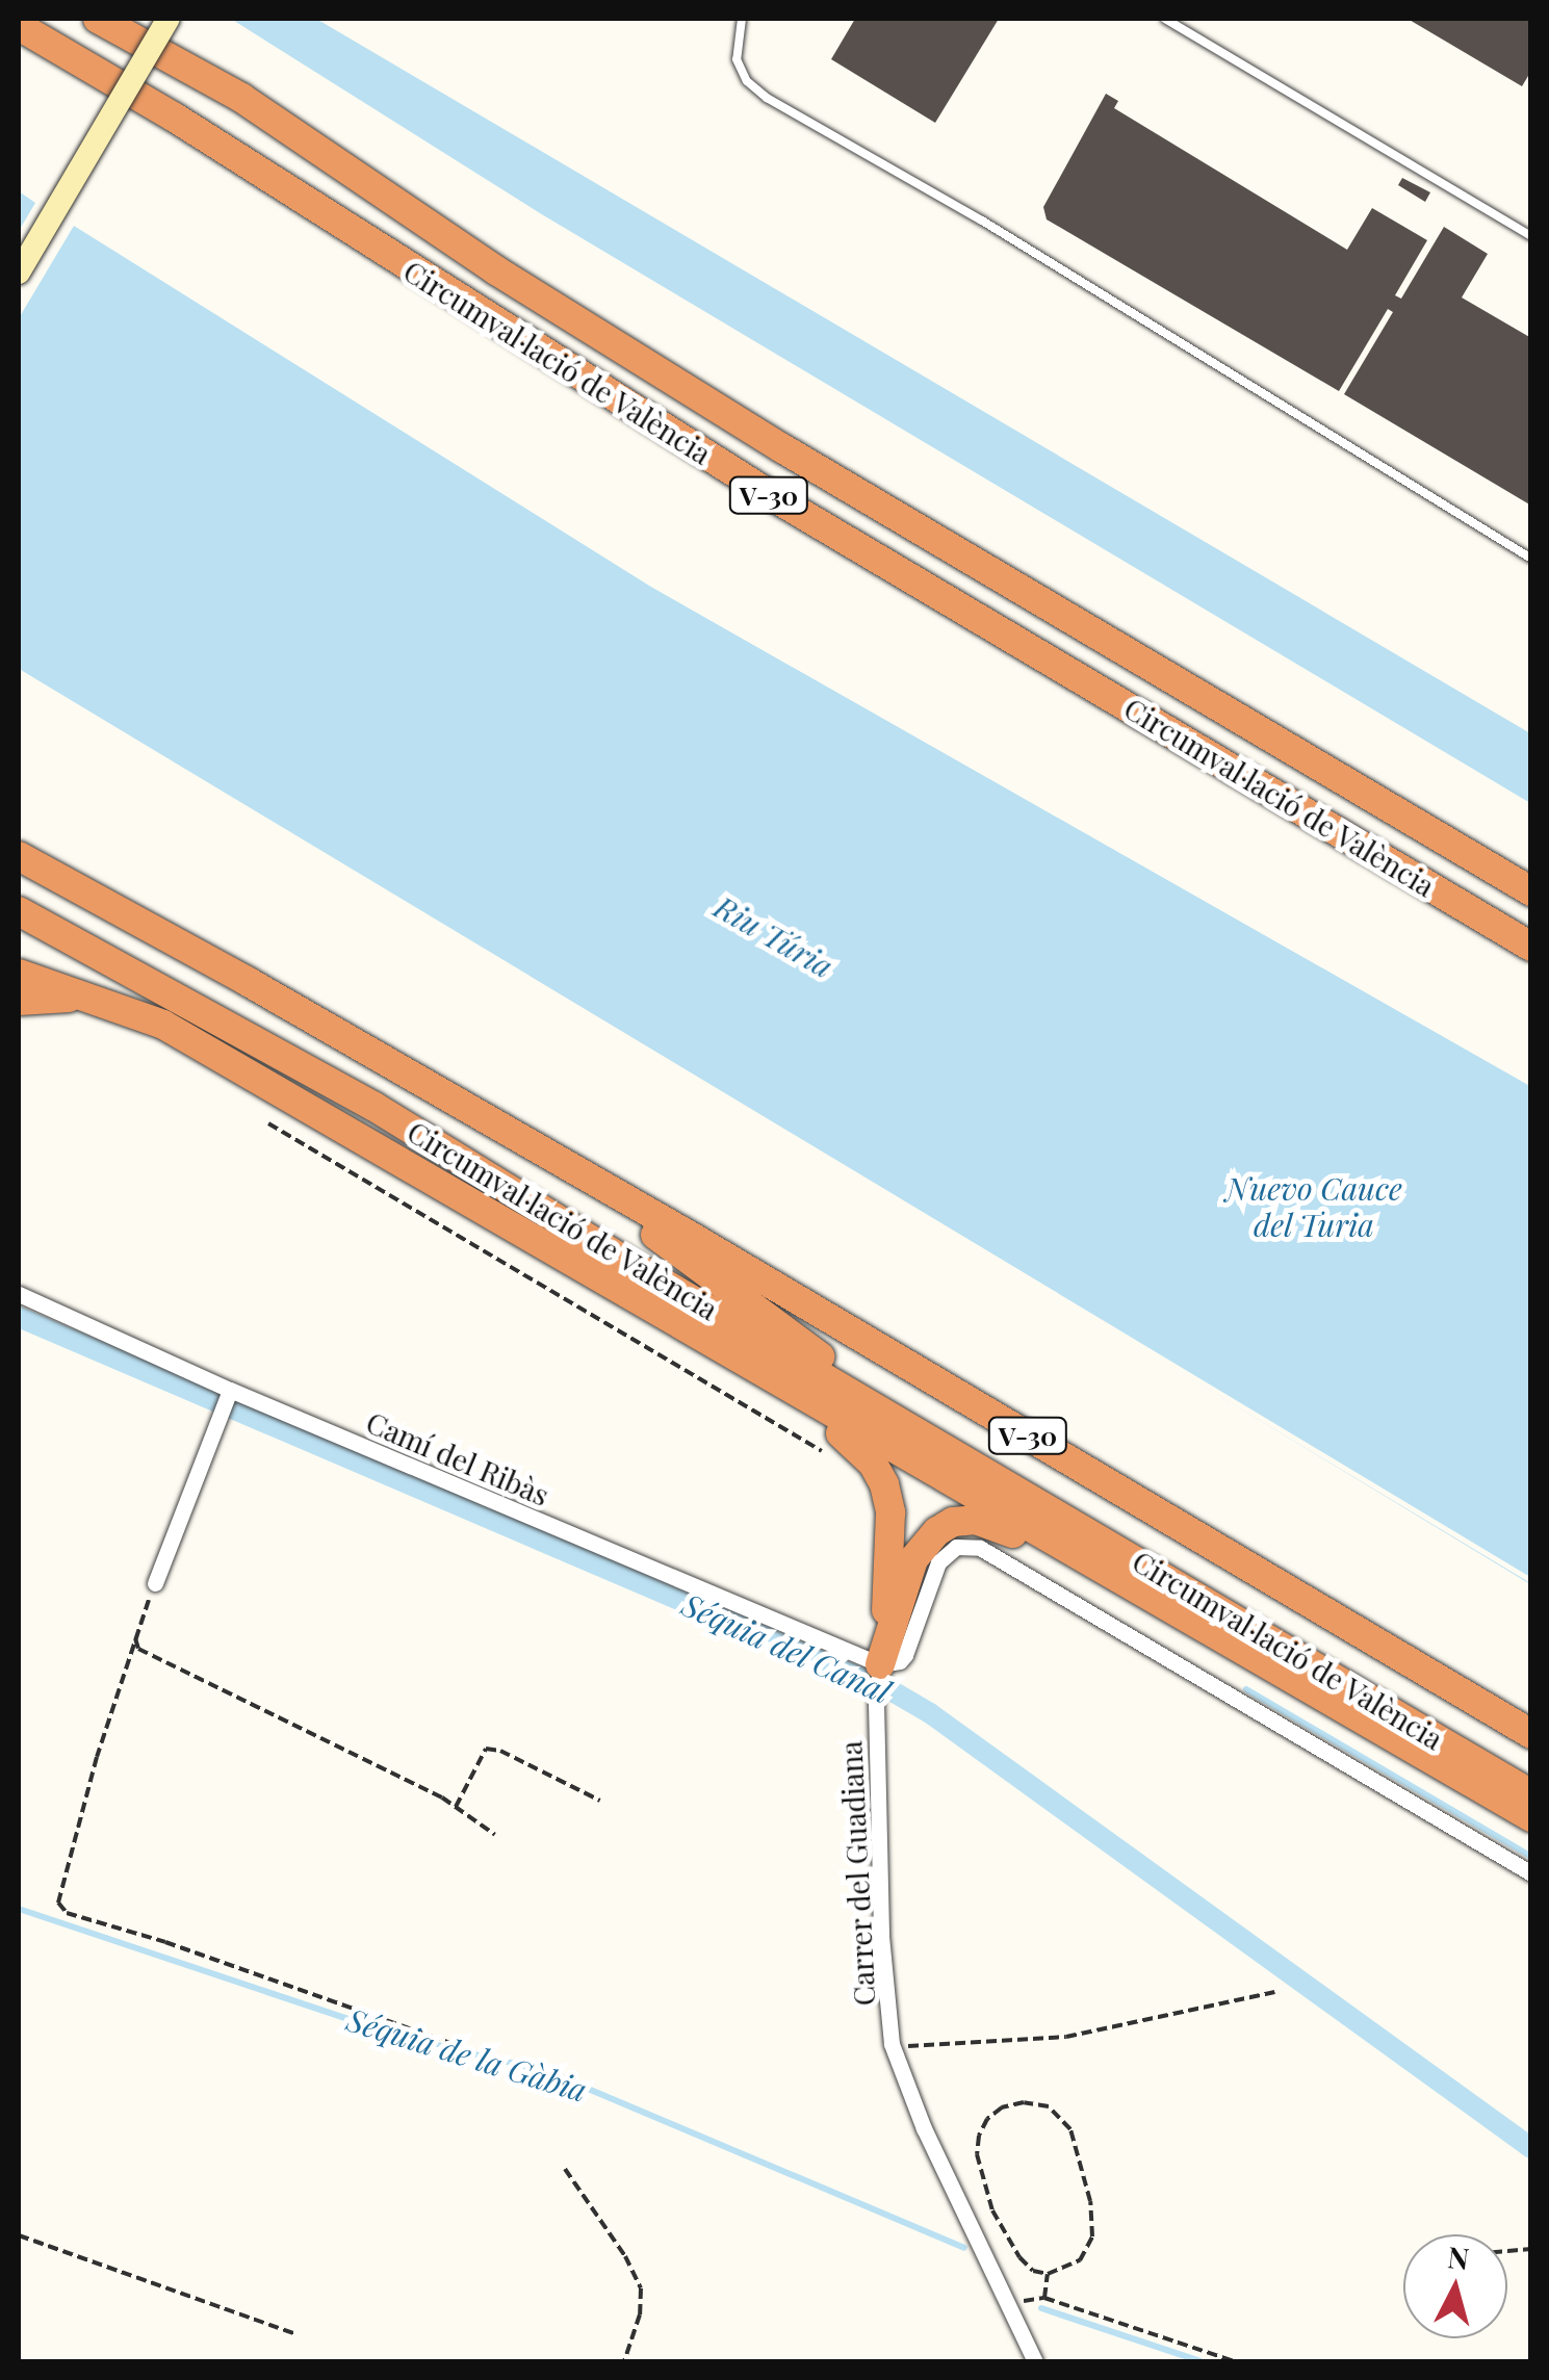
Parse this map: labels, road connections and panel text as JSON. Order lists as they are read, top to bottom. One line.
{"streets":{"highway":["Circumval·lació de València","V-30"],"street":["Camí del Ribàs","Carrer del Guadiana"]},"crossings":[["Camí del Ribàs","Carrer del Guadiana"]],"water":["Riu Túria","Nuevo Cauce del Turia","Séquia del Canal","Séquia de la Gàbia"],"north":"top"}
